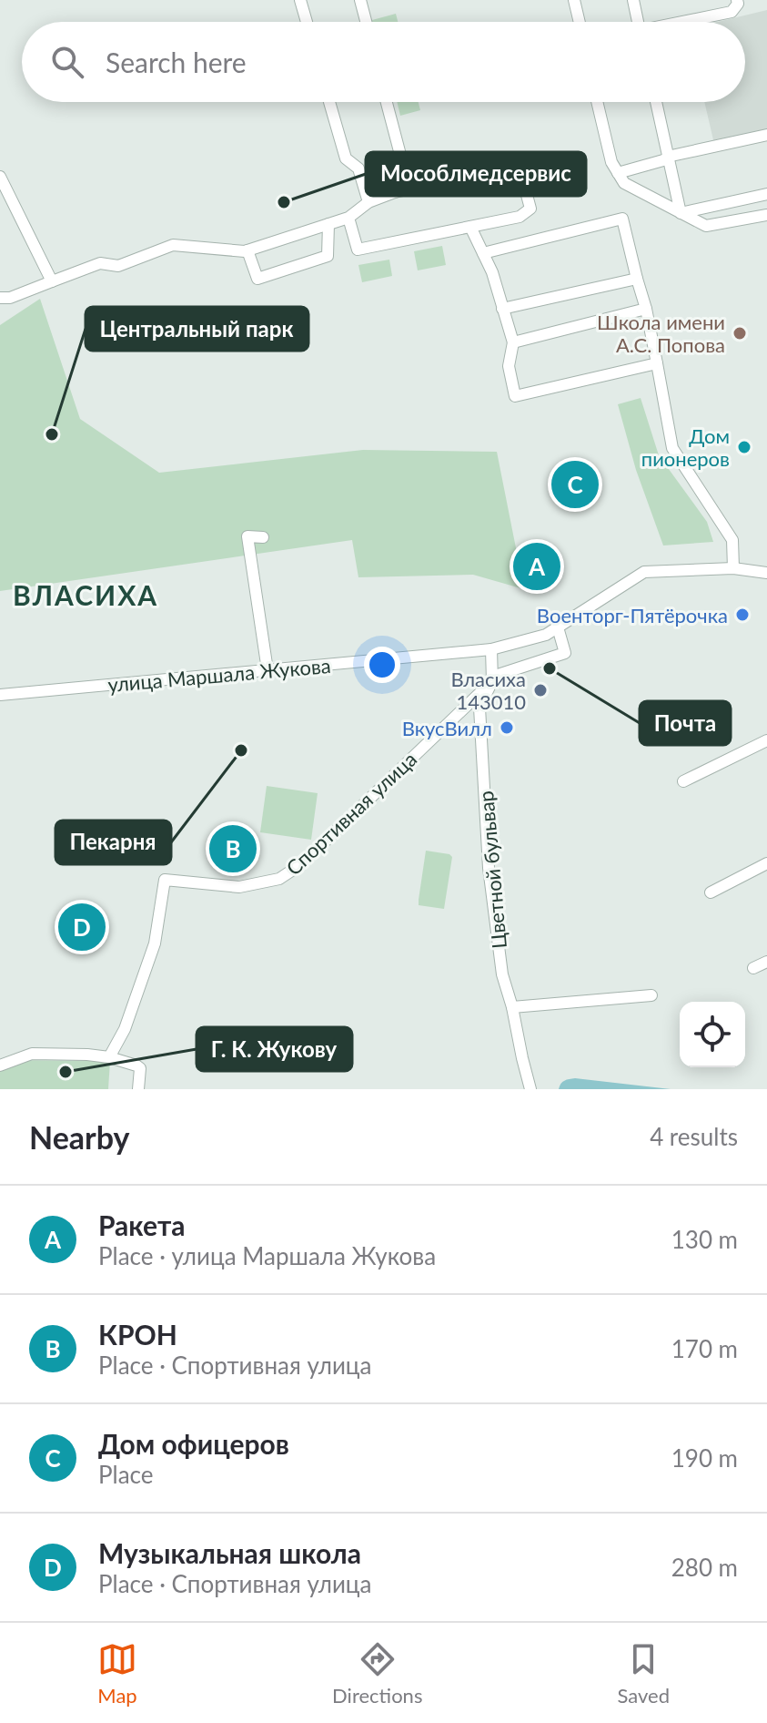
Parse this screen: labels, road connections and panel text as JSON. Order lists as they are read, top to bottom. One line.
{"streets":{"street":["улица Маршала Жукова","Спортивная улица","Цветной бульвар"]},"crossings":[["улица Маршала Жукова","Цветной бульвар"],["Спортивная улица","Цветной бульвар"]],"districts":["ВЛАСИХА"],"places":["Мособлмедсервис","Школа имени А.С. Попова","Центральный парк","Дом пионеров","Военторг-Пятёрочка","Почта","Власиха 143010","ВкусВилл","Пекарня","Г. К. Жукову"],"page":{"search":"Search here","pins":["C","A","B","D"],"heading":["Nearby","4 results"],"list":[{"mark":"A","name":"Ракета","note":"Place · улица Маршала Жукова","value":"130 m"},{"mark":"B","name":"КРОН","note":"Place · Спортивная улица","value":"170 m"},{"mark":"C","name":"Дом офицеров","note":"Place","value":"190 m"},{"mark":"D","name":"Музыкальная школа","note":"Place · Спортивная улица","value":"280 m"}],"nav":["Map","Directions","Saved"]}}
